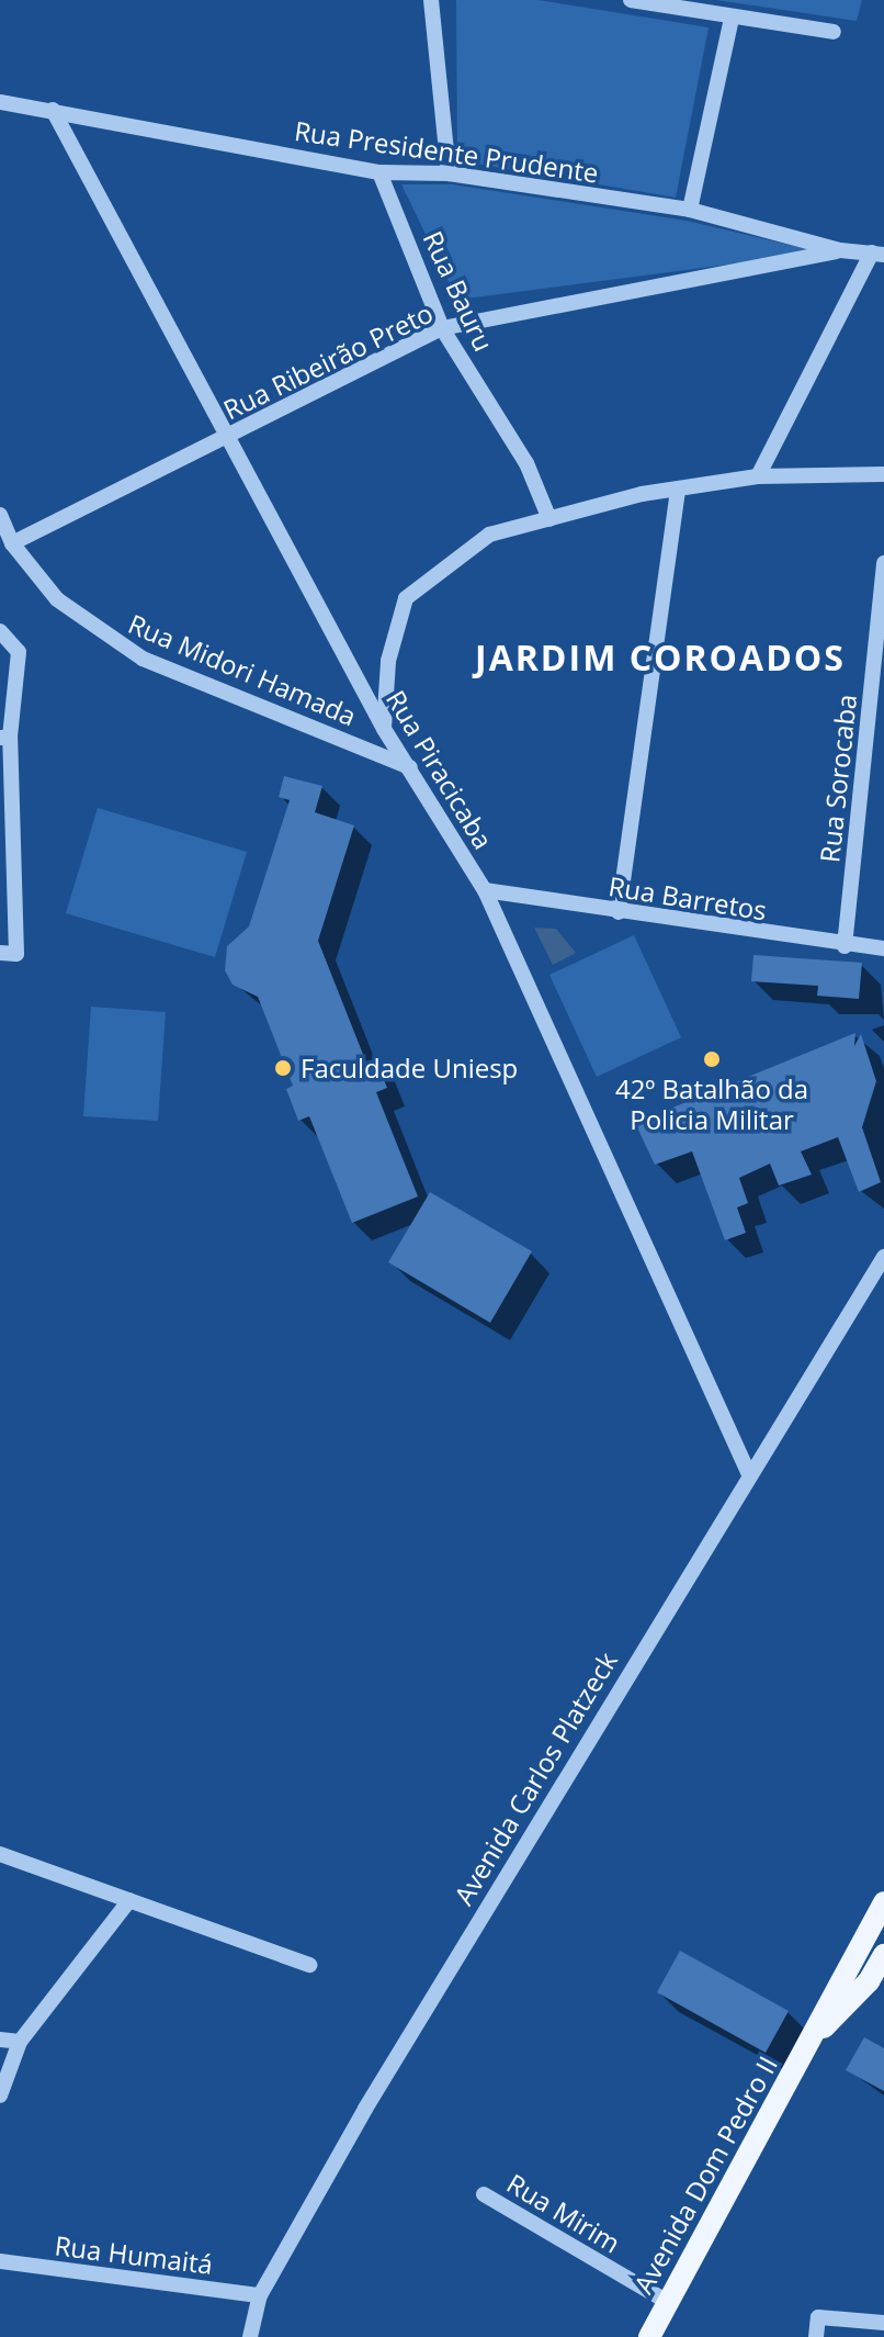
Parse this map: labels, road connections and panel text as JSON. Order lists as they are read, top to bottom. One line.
{"streets":{"main road":["Avenida Dom Pedro II"],"street":["Rua Presidente Prudente","Rua Bauru","Rua Ribeirão Preto","Rua Midori Hamada","Rua Piracicaba","Rua Sorocaba","Rua Barretos","Avenida Carlos Platzeck","Rua Mirim","Rua Humaitá"]},"crossings":[["Rua Presidente Prudente","Rua Bauru"],["Rua Presidente Prudente","Rua Ribeirão Preto"],["Rua Presidente Prudente","Rua Piracicaba"],["Rua Bauru","Rua Ribeirão Preto"],["Rua Ribeirão Preto","Rua Midori Hamada"],["Rua Ribeirão Preto","Rua Piracicaba"],["Rua Midori Hamada","Rua Piracicaba"],["Rua Piracicaba","Rua Barretos"],["Rua Piracicaba","Avenida Carlos Platzeck"],["Rua Sorocaba","Rua Barretos"],["Avenida Carlos Platzeck","Rua Humaitá"],["Avenida Dom Pedro II","Rua Mirim"]],"districts":["JARDIM COROADOS"],"places":["42º Batalhão da Policia Militar","Faculdade Uniesp"]}
